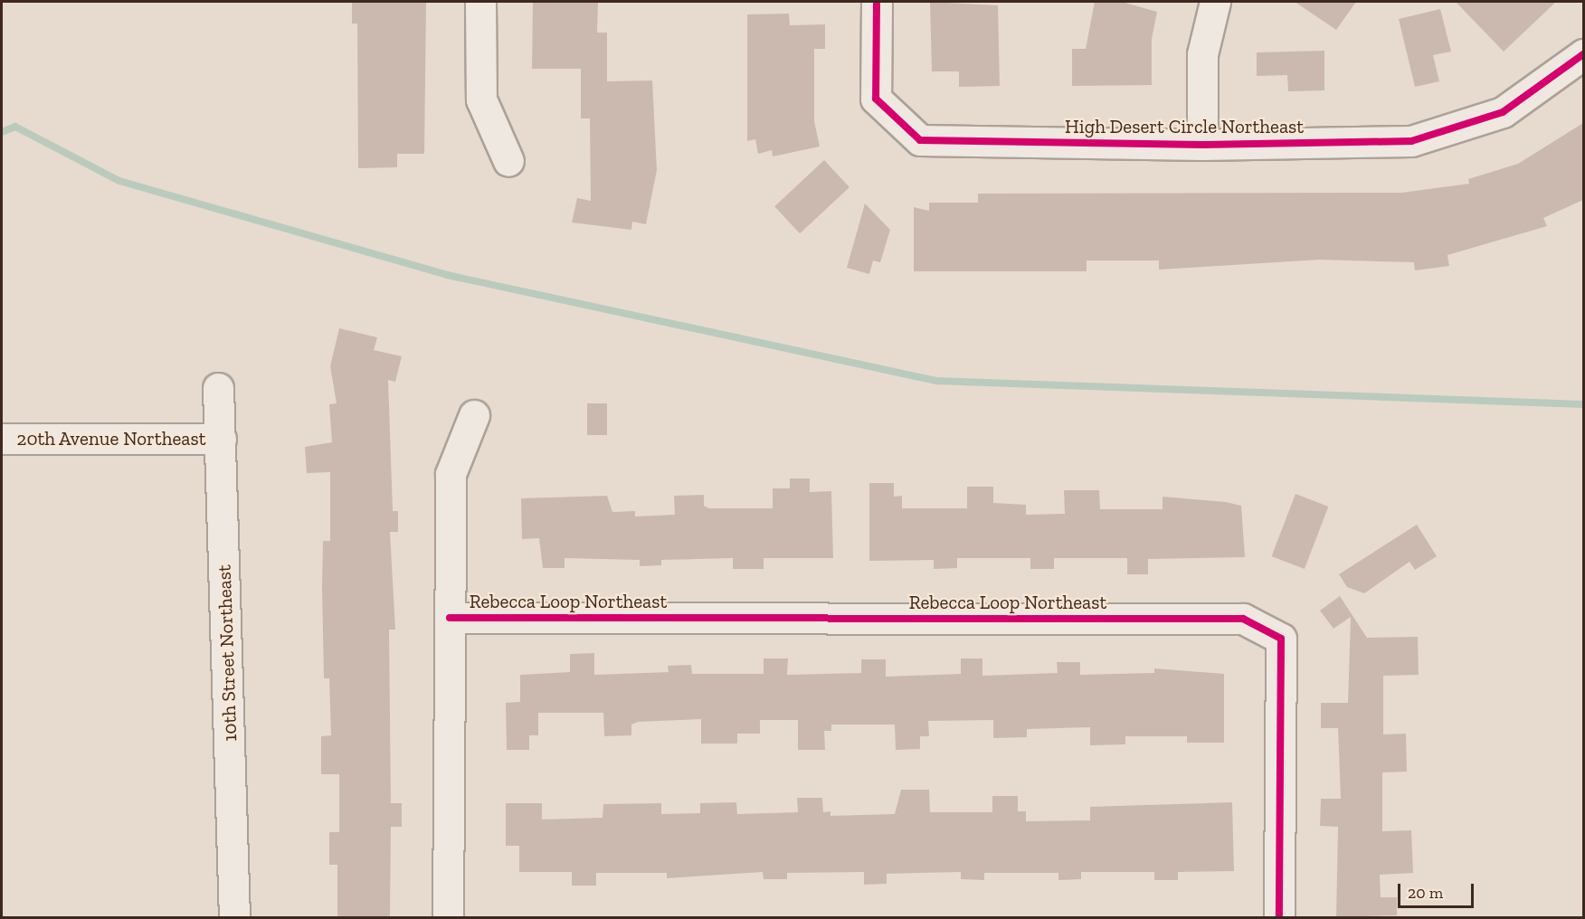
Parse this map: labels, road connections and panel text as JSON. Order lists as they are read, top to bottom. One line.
{"streets":{"street":["High Desert Circle Northeast","20th Avenue Northeast","Rebecca Loop Northeast","10th Street Northeast"]},"crossings":[["20th Avenue Northeast","10th Street Northeast"]],"scale_bar":"20 m"}
